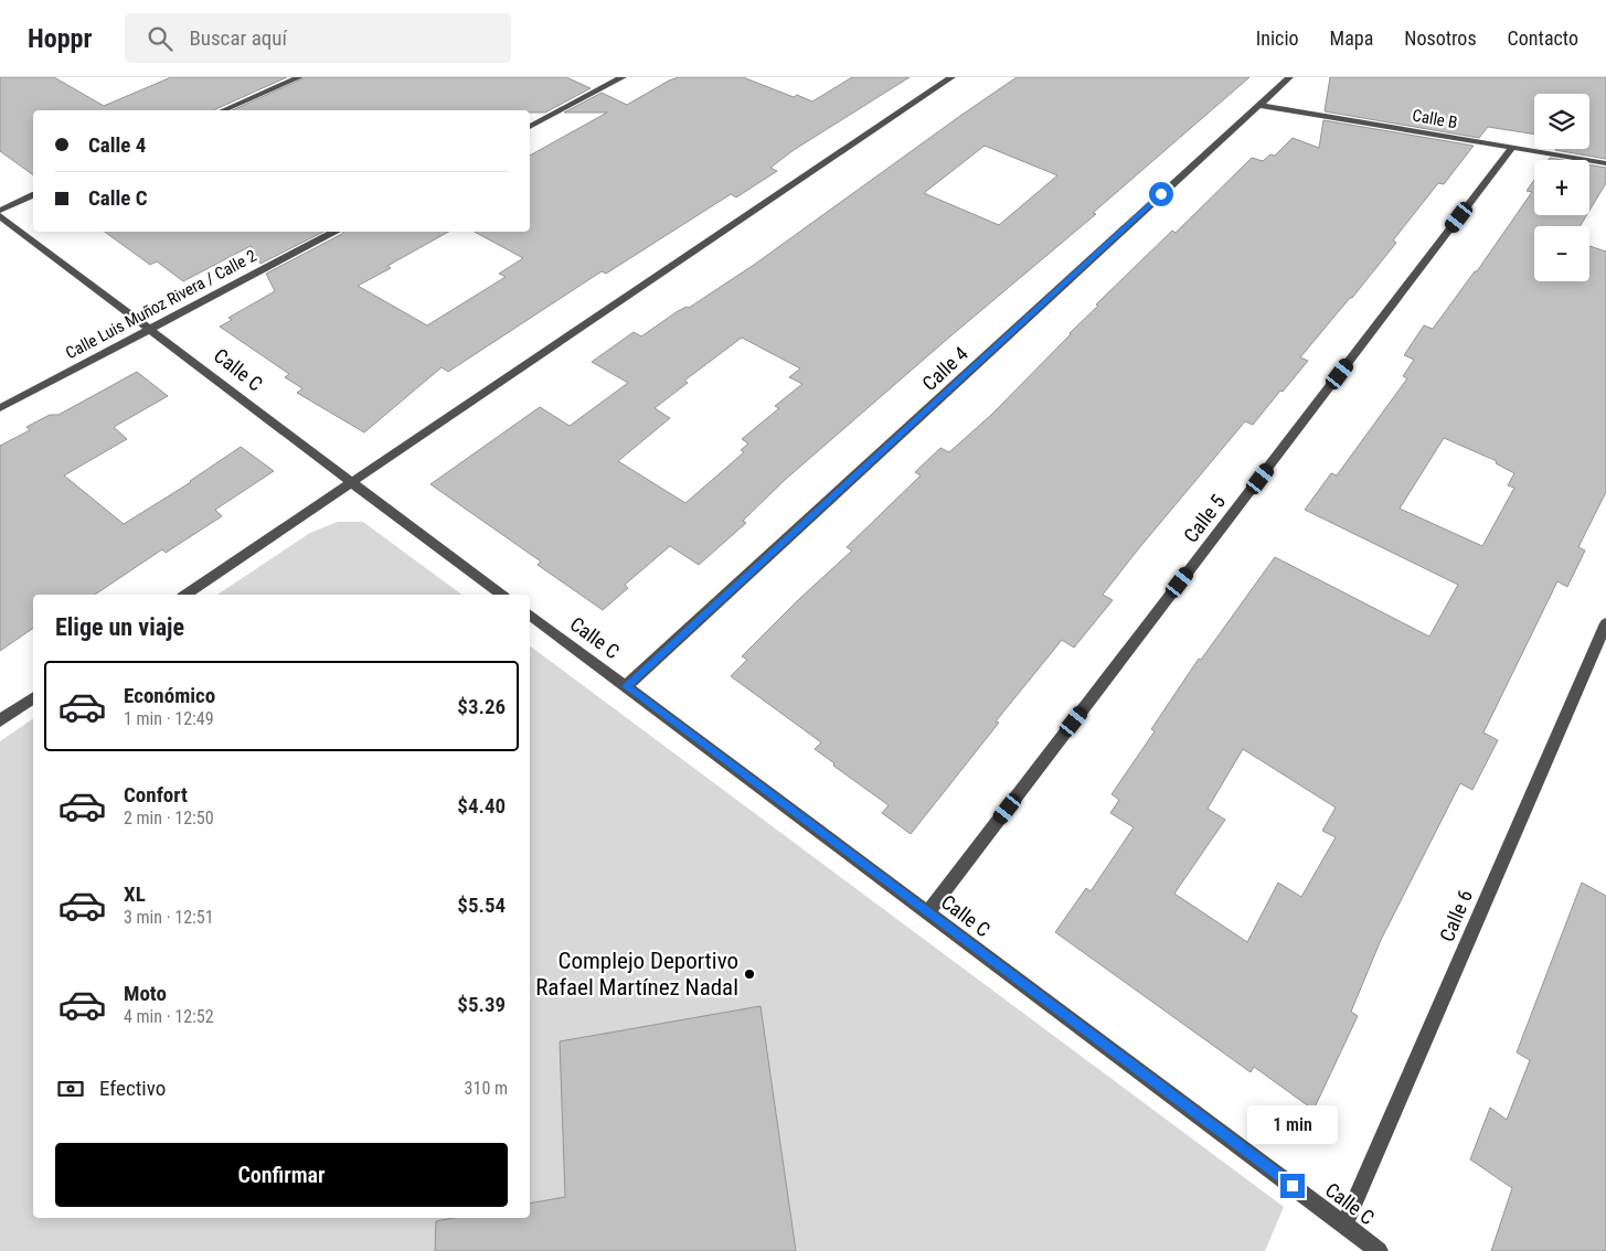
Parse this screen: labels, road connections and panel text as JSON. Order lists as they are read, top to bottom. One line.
{"streets":{"street":["Calle B","Calle Luis Muñoz Rivera / Calle 2","Calle 4","Calle C","Calle 5","Calle 6"]},"crossings":[["Calle B","Calle 4"],["Calle B","Calle 5"],["Calle Luis Muñoz Rivera / Calle 2","Calle C"],["Calle 4","Calle C"],["Calle C","Calle 5"],["Calle C","Calle 6"]],"places":["Complejo Deportivo Rafael Martínez Nadal"],"page":{"header":"Hoppr","search":"Buscar aquí","nav":["Inicio","Mapa","Nosotros","Contacto"],"map_buttons":["+","−"],"banner":["Calle 4","Calle C"],"heading":"Elige un viaje","list":[{"name":"Económico","note":"1 min · 12:49","value":"$3.26"},{"name":"Confort","note":"2 min · 12:50","value":"$4.40"},{"name":"XL","note":"3 min · 12:51","value":"$5.54"},{"name":"Moto","note":"4 min · 12:52","value":"$5.39"}],"pay":["Efectivo","310 m"],"bubble":"1 min","buttons":"Confirmar"}}
